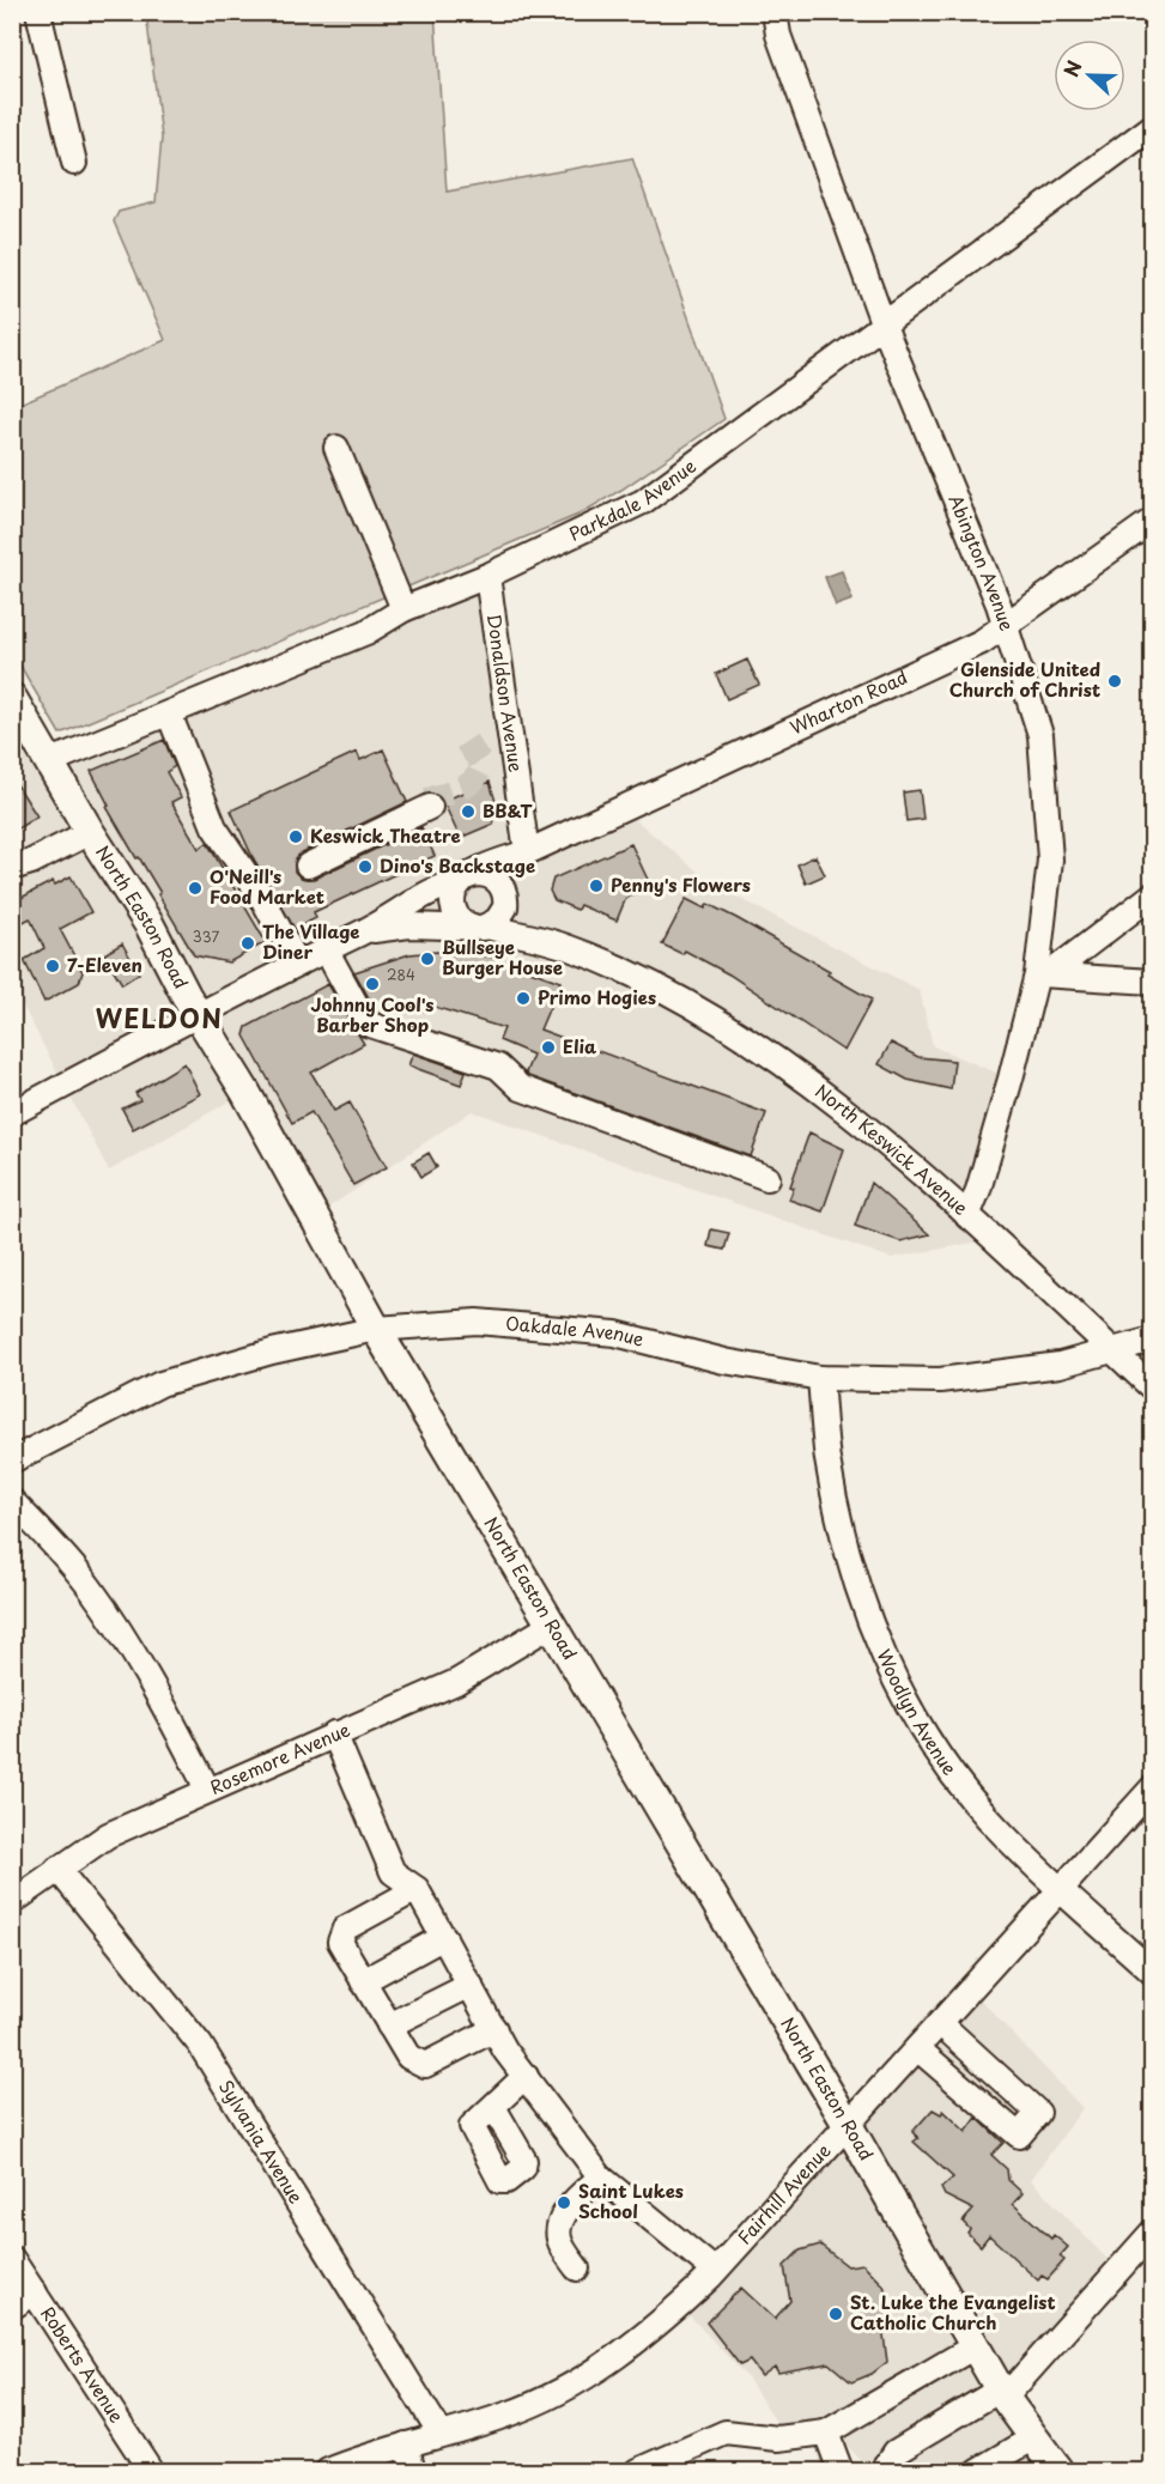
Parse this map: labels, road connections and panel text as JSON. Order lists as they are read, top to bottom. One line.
{"streets":{"main road":["North Easton Road"],"street":["Parkdale Avenue","Abington Avenue","Donaldson Avenue","Wharton Road","North Keswick Avenue","Oakdale Avenue","Woodlyn Avenue","Rosemore Avenue","Sylvania Avenue","Fairhill Avenue","Roberts Avenue"]},"crossings":[["Parkdale Avenue","Abington Avenue"],["Parkdale Avenue","Donaldson Avenue"],["Parkdale Avenue","North Easton Road"],["Abington Avenue","Wharton Road"],["Abington Avenue","North Keswick Avenue"],["Donaldson Avenue","Wharton Road"],["Wharton Road","North Keswick Avenue"],["North Easton Road","North Keswick Avenue"],["North Easton Road","Oakdale Avenue"],["North Easton Road","Rosemore Avenue"],["North Easton Road","Fairhill Avenue"],["North Keswick Avenue","Oakdale Avenue"],["Oakdale Avenue","Woodlyn Avenue"],["Woodlyn Avenue","Fairhill Avenue"],["Rosemore Avenue","Sylvania Avenue"],["Sylvania Avenue","Fairhill Avenue"]],"districts":["WELDON"],"places":["Glenside United Church of Christ","BB&T","Keswick Theatre","Dino's Backstage","Penny's Flowers","O'Neill's Food Market","The Village Diner","Bullseye Burger House","7-Eleven","Johnny Cool's Barber Shop","Primo Hogies","Elia","Saint Lukes School","St. Luke the Evangelist Catholic Church"],"house_numbers":["337","284"],"north":"left"}
